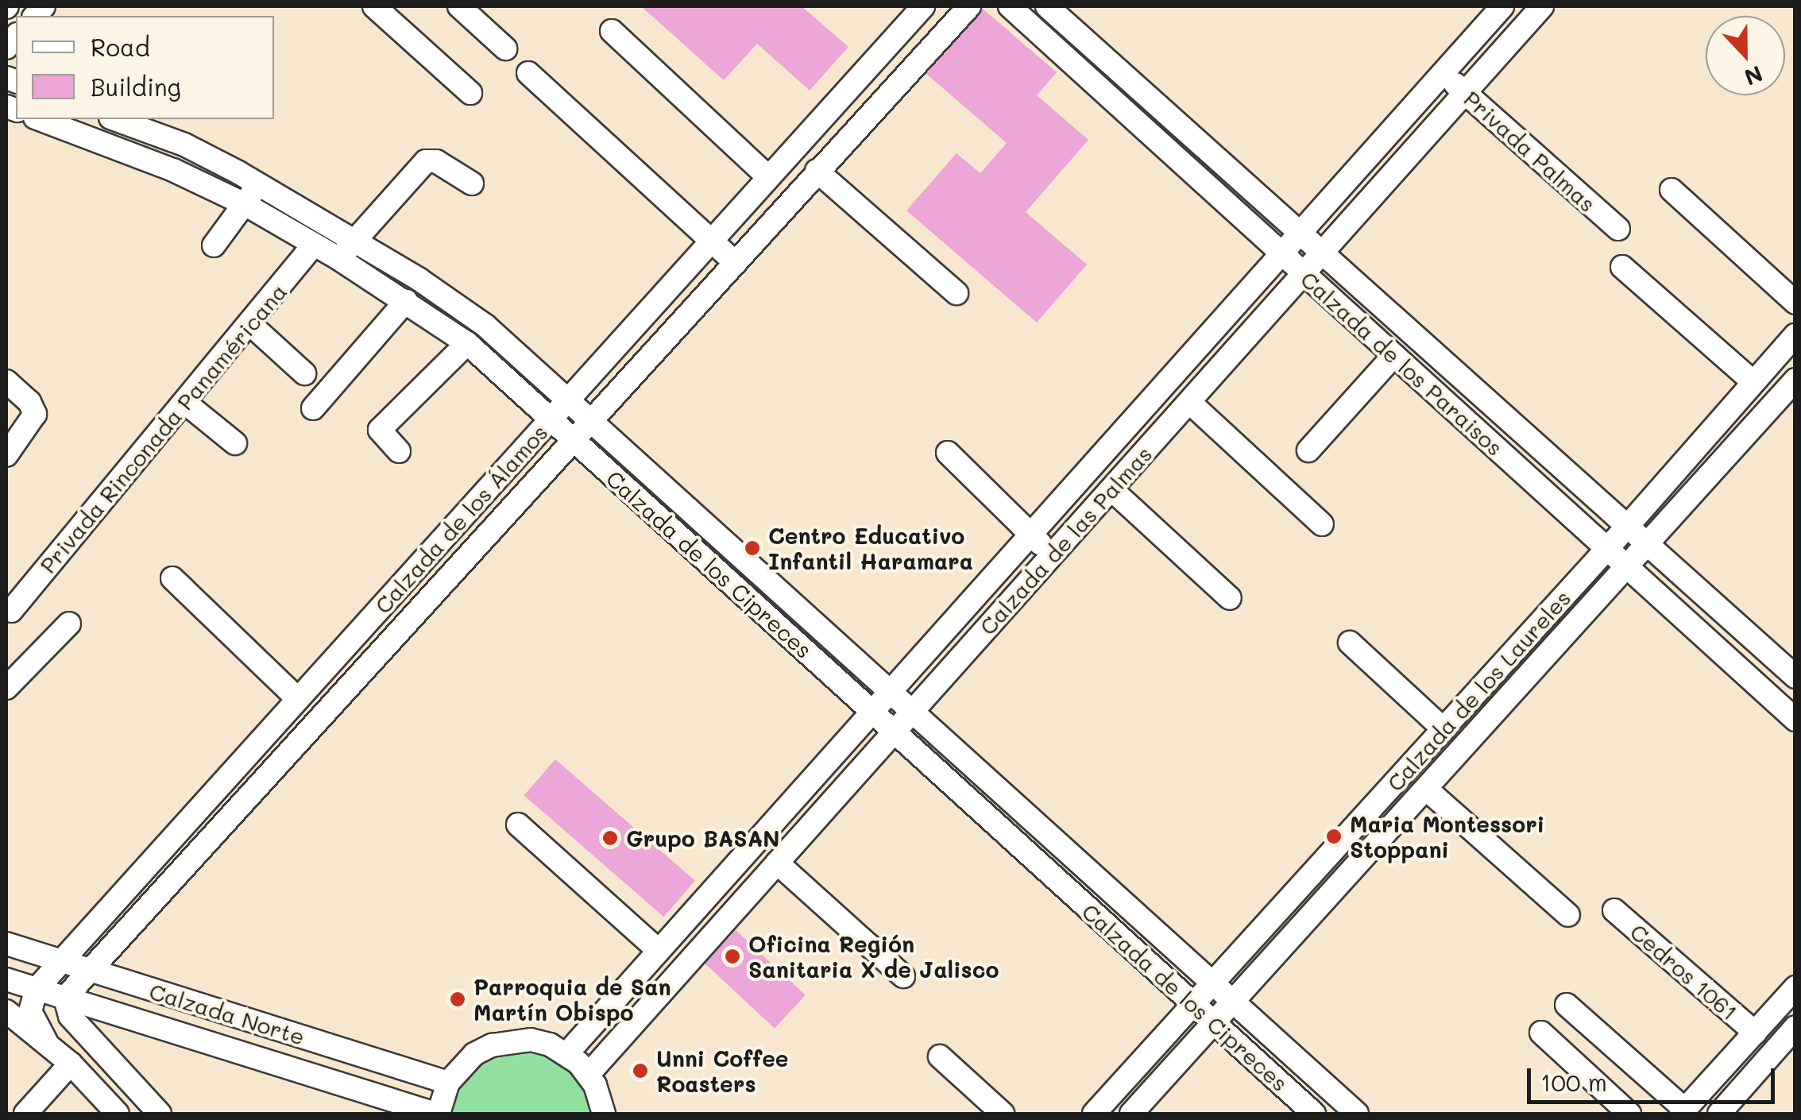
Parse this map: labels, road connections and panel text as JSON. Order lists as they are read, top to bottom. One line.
{"streets":{"street":["Privada Palmas","Calzada de los Paraisos","Privada Rinconada Panaméricana","Calzada de los Álamos","Calzada de las Palmas","Calzada de los Cipreces","Calzada de los Laureles","Cedros 1061","Calzada Norte"]},"crossings":[["Privada Palmas","Calzada de las Palmas"],["Calzada de los Paraisos","Calzada de las Palmas"],["Calzada de los Paraisos","Calzada de los Laureles"],["Privada Rinconada Panaméricana","Calzada de los Cipreces"],["Calzada de los Álamos","Calzada de los Cipreces"],["Calzada de los Álamos","Calzada Norte"],["Calzada de las Palmas","Calzada de los Cipreces"],["Calzada de los Cipreces","Calzada de los Laureles"]],"places":["Centro Educativo Infantil Haramara","Maria Montessori Stoppani","Grupo BASAN","Oficina Región Sanitaria X de Jalisco","Parroquia de San Martín Obispo","Unni Coffee Roasters"],"legend":["Road","Building"],"scale_bar":"100 m","north":"bottom"}
